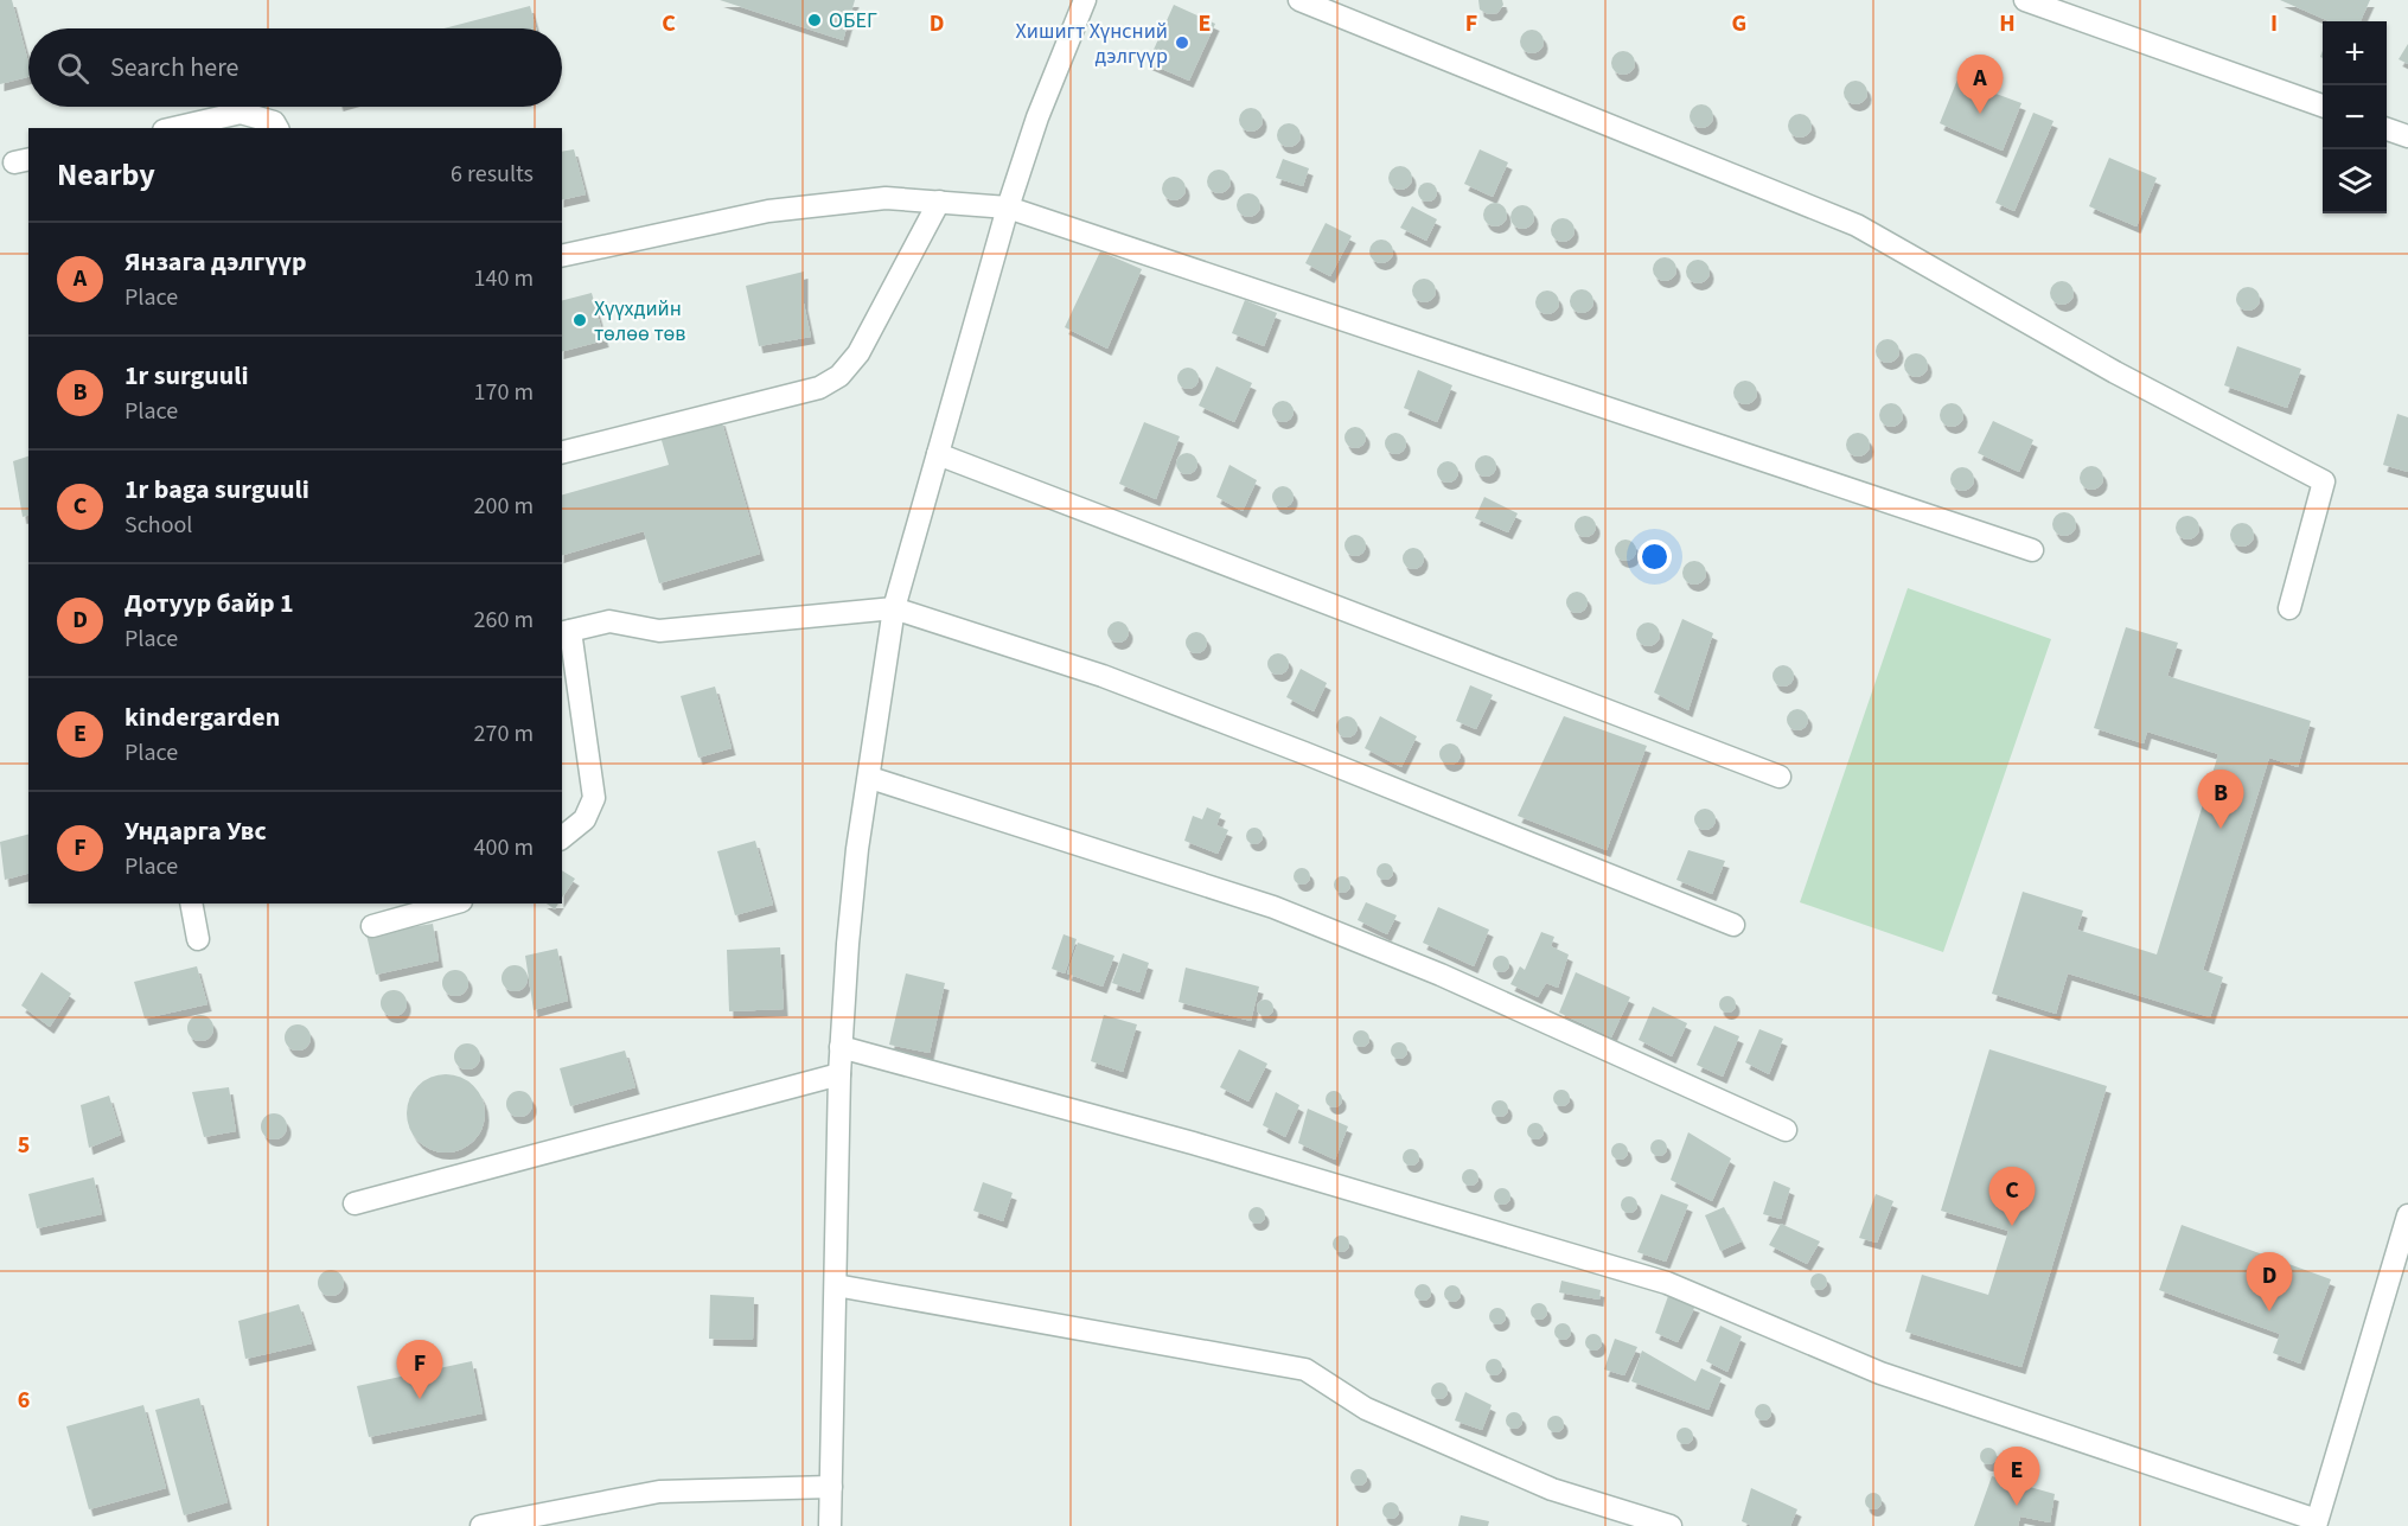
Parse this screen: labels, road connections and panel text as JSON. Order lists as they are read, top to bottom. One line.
{"places":["ОБЕГ","Хишигт Хүнсний дэлгүүр","Хүүхдийн төлөө төв"],"page":{"map_buttons":["+","−"],"search":"Search here","pins":["A","B","C","D","F","E"],"heading":["Nearby","6 results"],"list":[{"mark":"A","name":"Янзага дэлгүүр","note":"Place","value":"140 m"},{"mark":"B","name":"1r surguuli","note":"Place","value":"170 m"},{"mark":"C","name":"1r baga surguuli","note":"School","value":"200 m"},{"mark":"D","name":"Дотуур байр 1","note":"Place","value":"260 m"},{"mark":"E","name":"kindergarden","note":"Place","value":"270 m"},{"mark":"F","name":"Ундарга Увс","note":"Place","value":"400 m"}]},"grid":{"columns":["C","D","E","F","G","H","I"],"rows":["5","6"]}}
